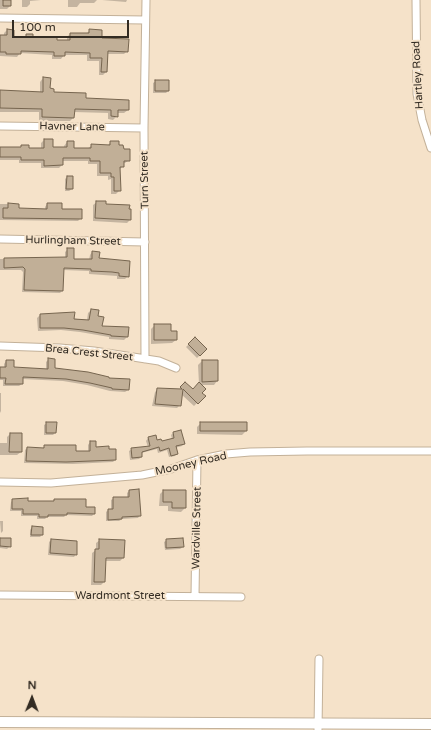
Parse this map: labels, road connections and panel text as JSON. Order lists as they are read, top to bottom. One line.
{"streets":{"street":["Hartley Road","Havner Lane","Turn Street","Hurlingham Street","Brea Crest Street","Mooney Road","Wardville Street","Wardmont Street"]},"crossings":[["Havner Lane","Turn Street"],["Turn Street","Hurlingham Street"],["Turn Street","Brea Crest Street"],["Mooney Road","Wardville Street"],["Wardville Street","Wardmont Street"]],"scale_bar":"100 m","north":"top"}
